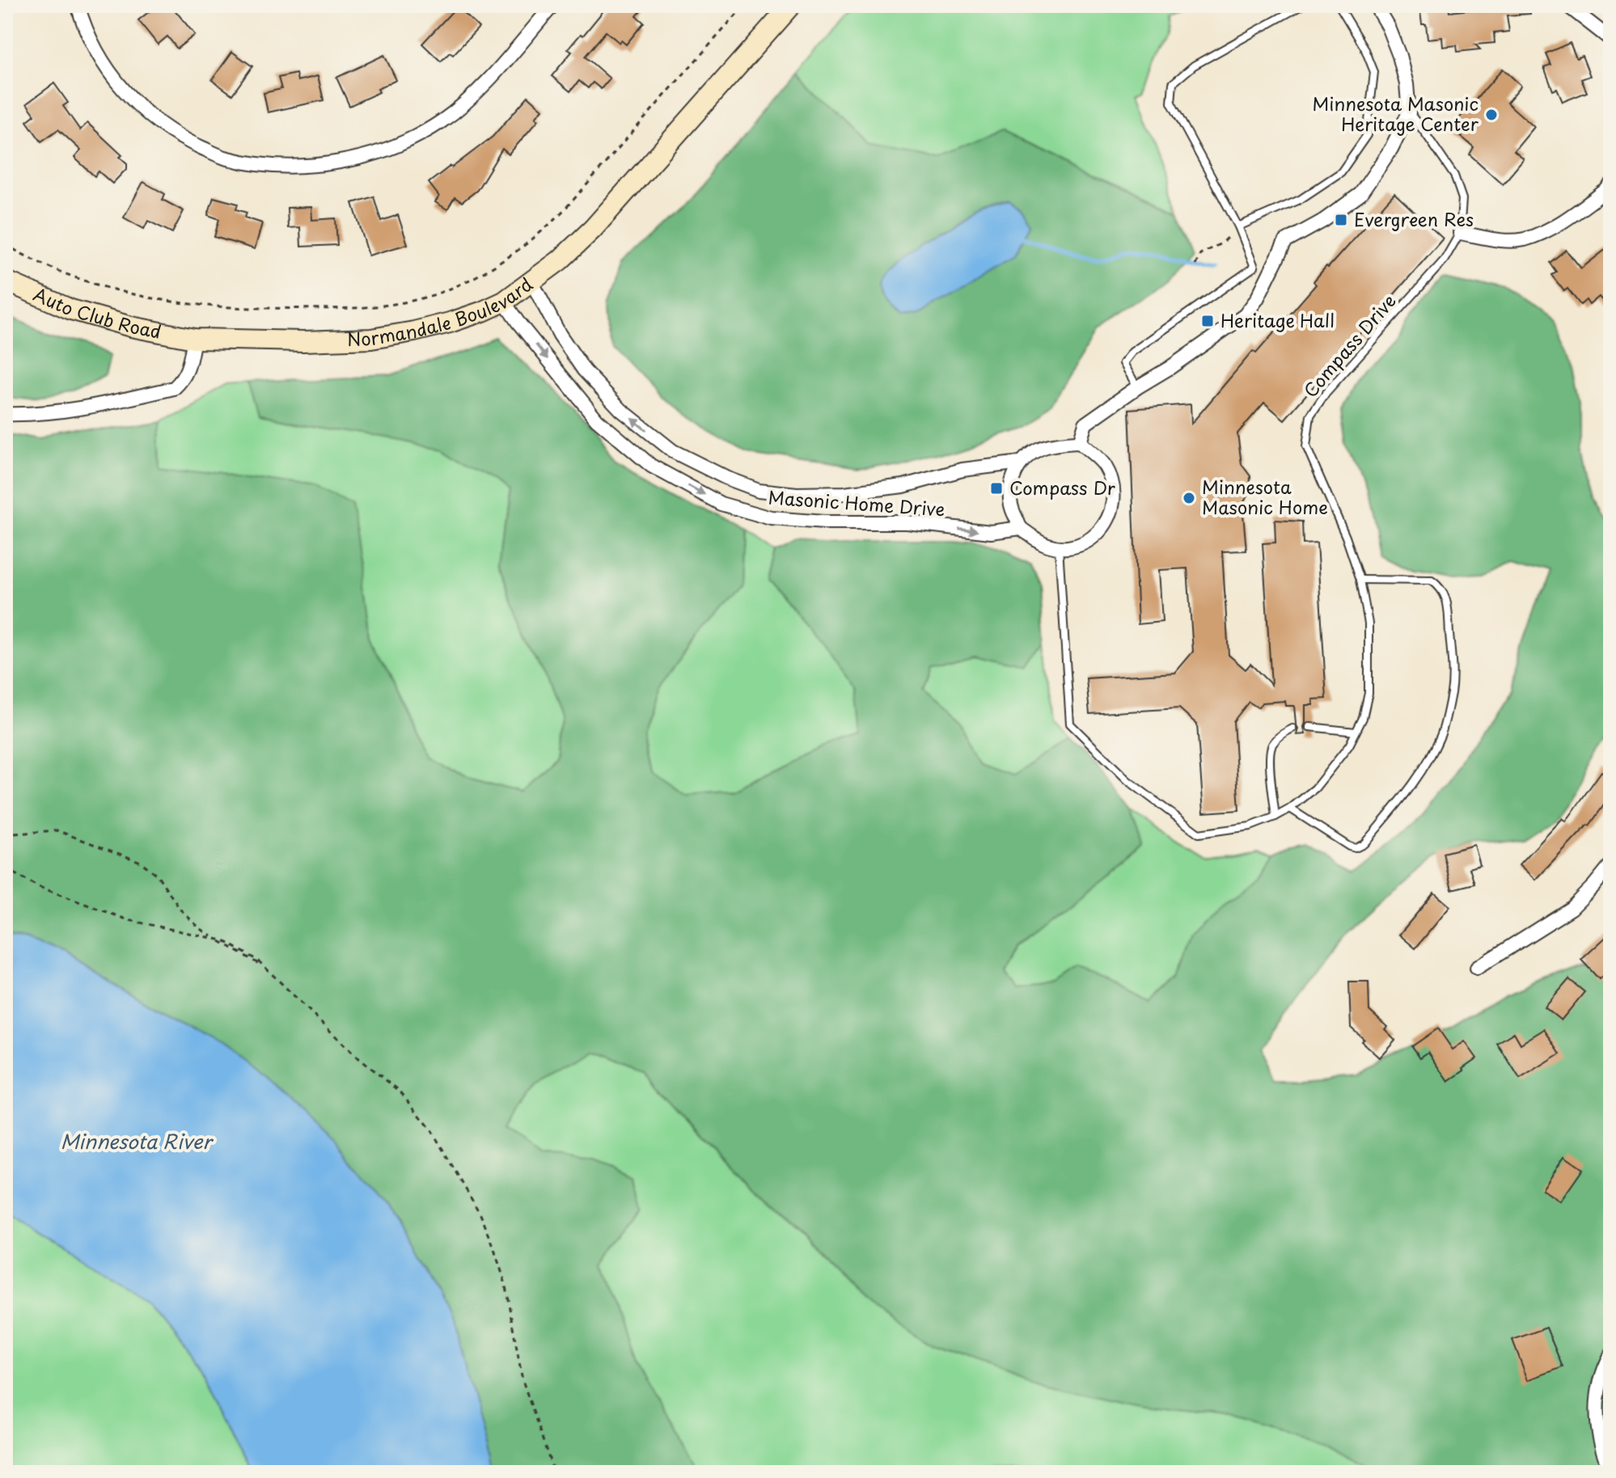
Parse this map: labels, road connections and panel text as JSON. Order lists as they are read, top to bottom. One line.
{"streets":{"street":["Normandale Boulevard","Auto Club Road","Masonic Home Drive"],"lane":["Compass Drive"]},"crossings":[["Normandale Boulevard","Auto Club Road"],["Normandale Boulevard","Masonic Home Drive"],["Compass Drive","Masonic Home Drive"]],"water":["Minnesota River"],"places":{"other":["Minnesota Masonic Heritage Center","Minnesota Masonic Home"],"transit":["Evergreen Res","Heritage Hall","Compass Dr"]}}
